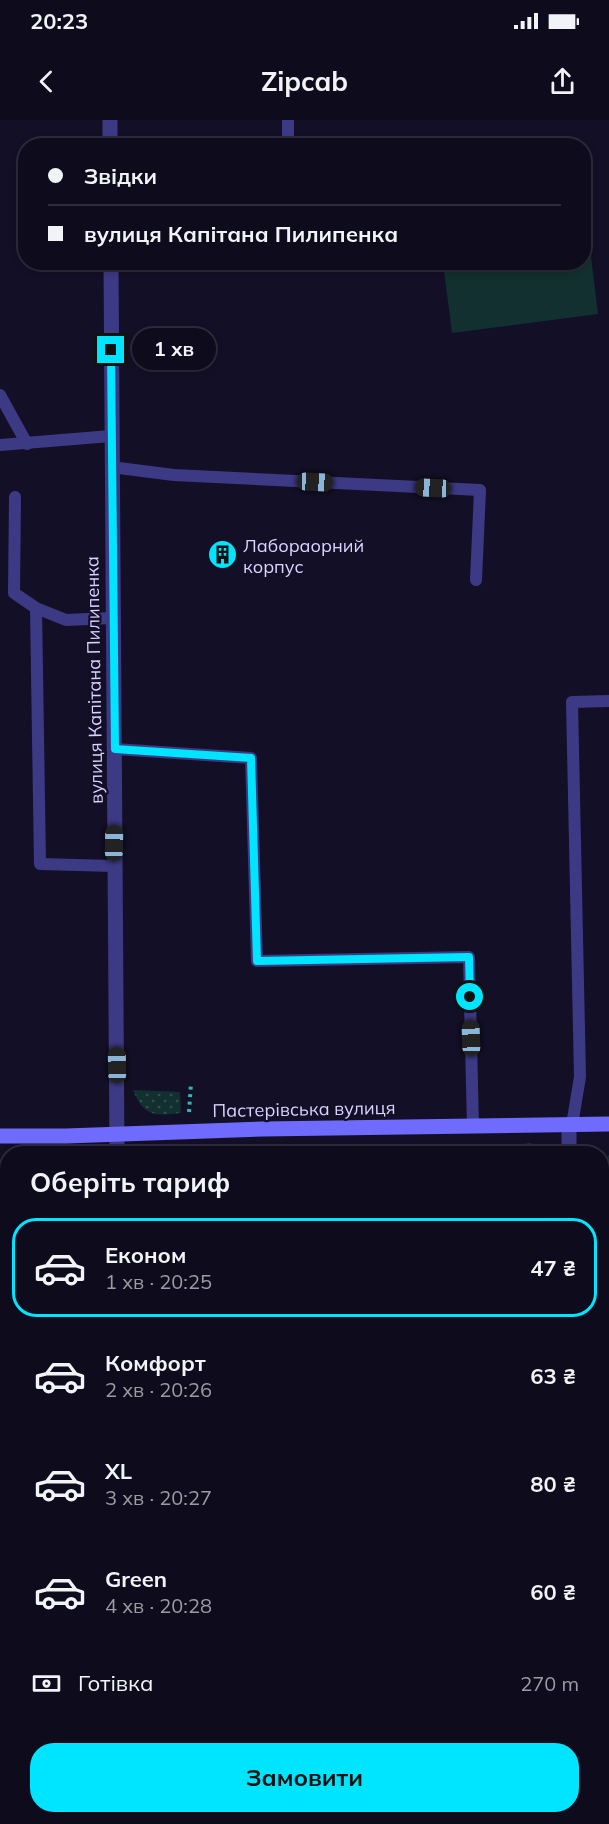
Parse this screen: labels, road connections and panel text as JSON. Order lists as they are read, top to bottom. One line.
{"streets":{"main road":["Пастерівська вулиця"],"street":["вулиця Капітана Пилипенка"]},"crossings":[["вулиця Капітана Пилипенка","Пастерівська вулиця"]],"places":{"building":["Лабораорний корпус"]},"page":{"status":"20:23","header":"Zipcab","banner":["Звідки","вулиця Капітана Пилипенка"],"bubble":"1 хв","heading":"Оберіть тариф","list":[{"name":"Економ","note":"1 хв · 20:25","value":"47 ₴"},{"name":"Комфорт","note":"2 хв · 20:26","value":"63 ₴"},{"name":"XL","note":"3 хв · 20:27","value":"80 ₴"},{"name":"Green","note":"4 хв · 20:28","value":"60 ₴"}],"pay":["Готівка","270 m"],"buttons":"Замовити"}}
